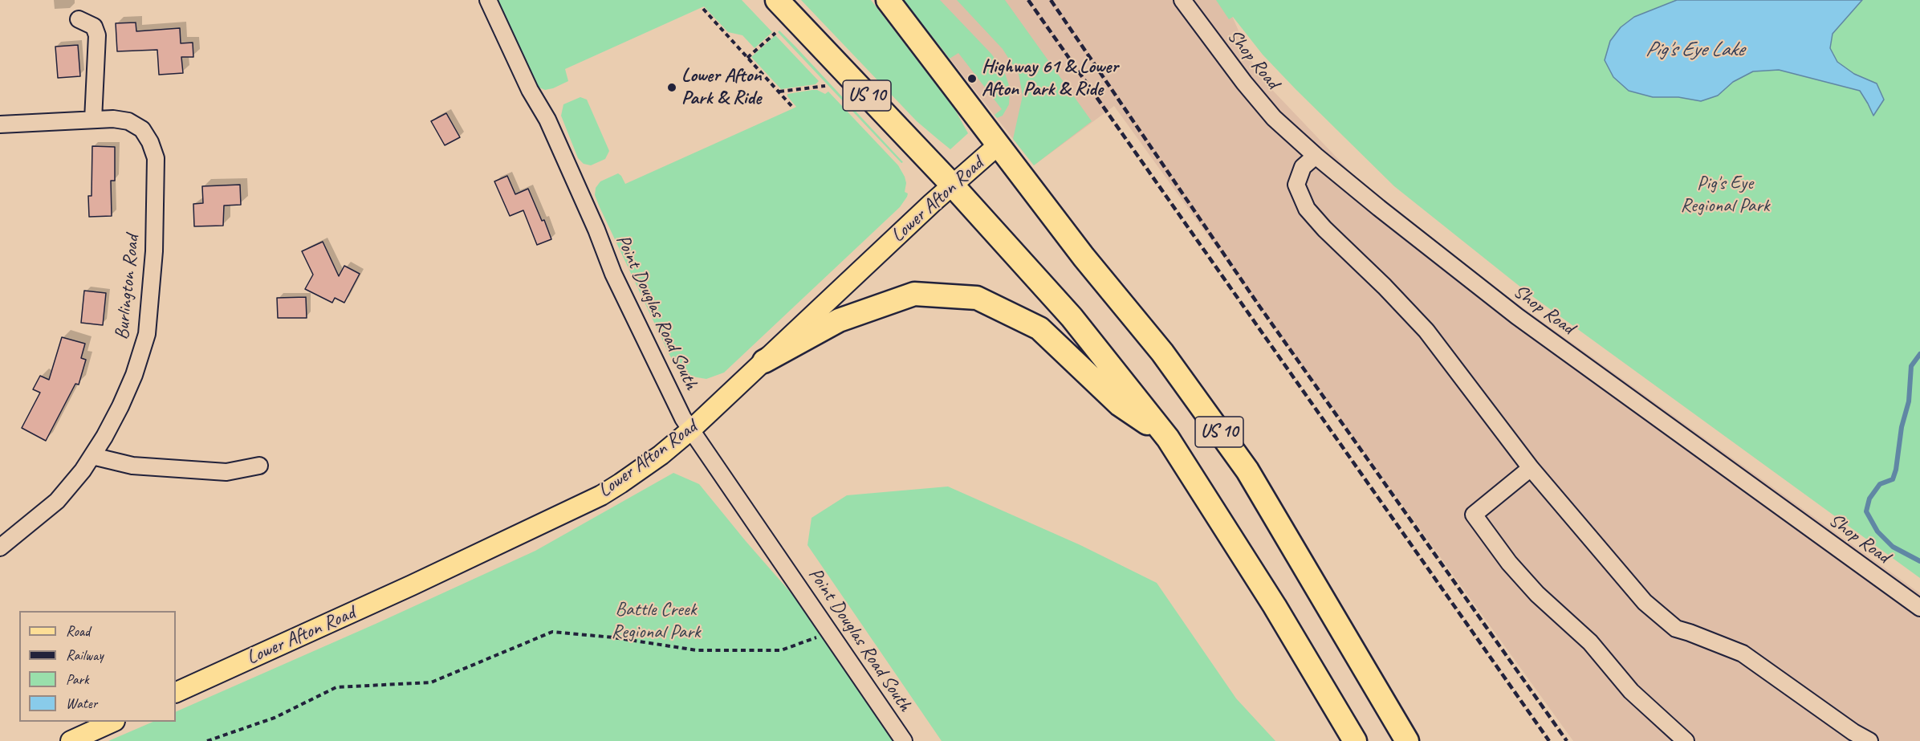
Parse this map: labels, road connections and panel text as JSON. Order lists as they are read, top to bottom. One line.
{"streets":{"highway":["US 10"],"main road":["Lower Afton Road"],"street":["Shop Road","Burlington Road","Point Douglas Road South"]},"crossings":[["US 10","Lower Afton Road"],["Lower Afton Road","Point Douglas Road South"]],"water":["Pig's Eye Lake"],"parks":["Pig's Eye Regional Park","Battle Creek Regional Park"],"places":["Highway 61 & Lower Afton Park & Ride","Lower Afton Park & Ride"],"legend":["Road","Railway","Park","Water"]}
